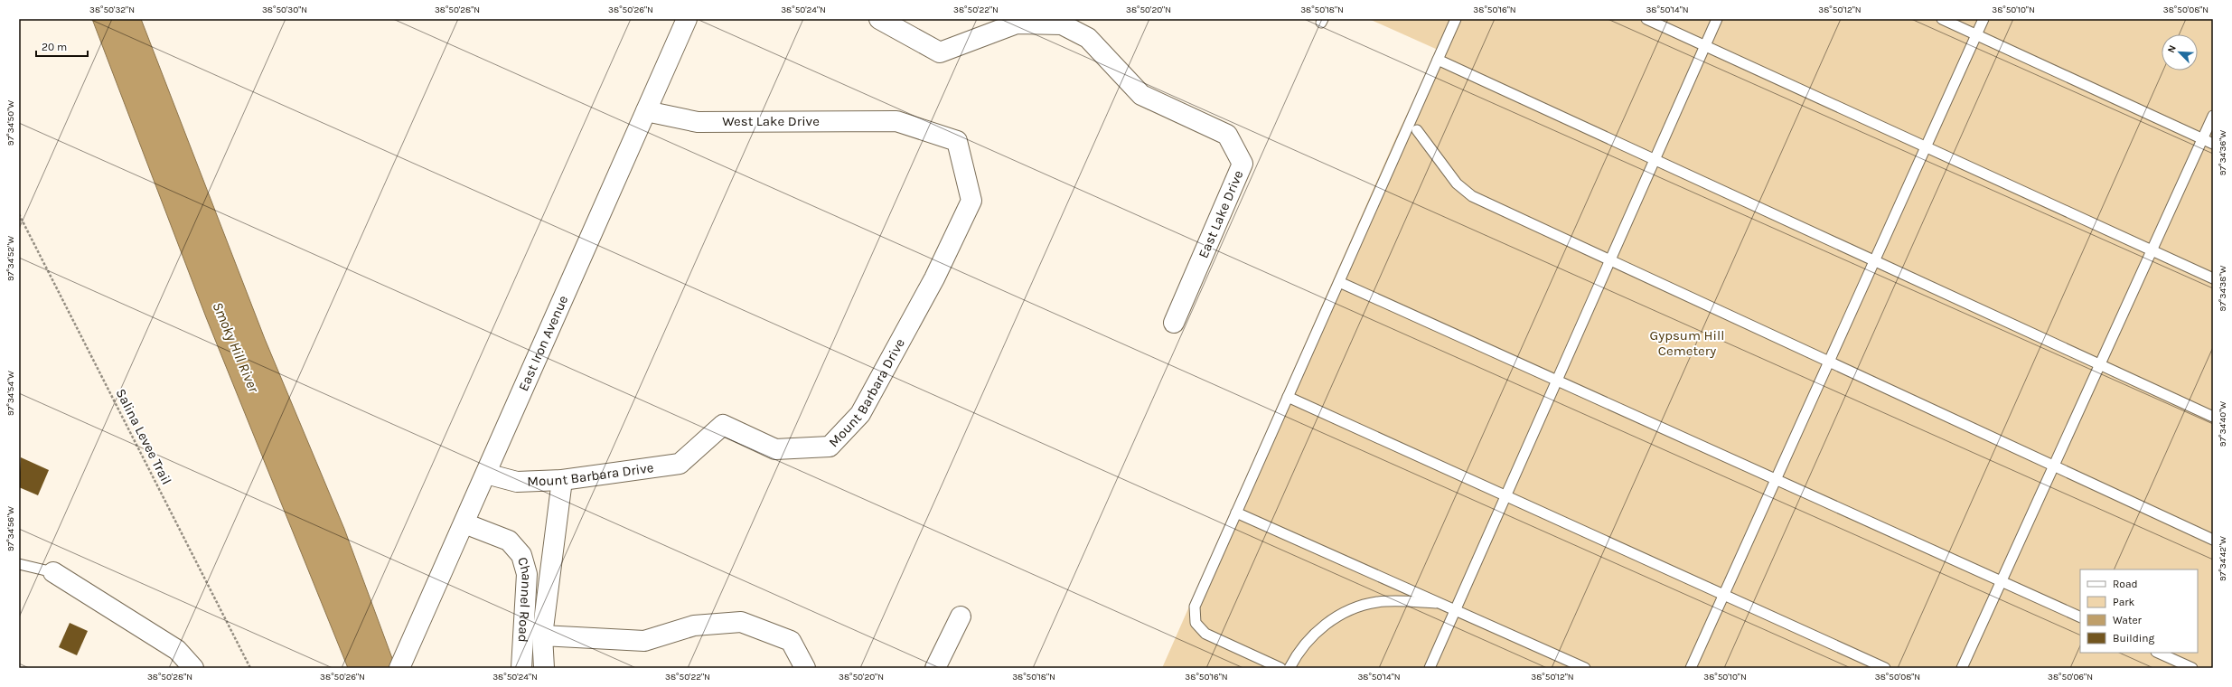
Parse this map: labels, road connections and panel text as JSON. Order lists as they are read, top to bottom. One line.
{"streets":{"street":["West Lake Drive","East Lake Drive","East Iron Avenue","Mount Barbara Drive","Channel Road"],"path":["Salina Levee Trail"]},"crossings":[["West Lake Drive","East Iron Avenue"],["West Lake Drive","Mount Barbara Drive"],["East Iron Avenue","Mount Barbara Drive"],["East Iron Avenue","Channel Road"]],"water":["Smoky Hill River"],"parks":["Gypsum Hill Cemetery"],"legend":["Road","Park","Water","Building"],"scale_bar":"20 m","north":"top left","coordinates":["38°50'32\"N","38°50'30\"N","38°50'28\"N","38°50'26\"N","38°50'24\"N","38°50'22\"N","38°50'20\"N","38°50'18\"N","38°50'16\"N","38°50'14\"N","38°50'12\"N","38°50'10\"N","38°50'08\"N","97°34'50\"W","97°34'36\"W","97°34'52\"W","97°34'38\"W","97°34'54\"W","97°34'40\"W","97°34'56\"W","97°34'42\"W","38°50'06\"N"]}
